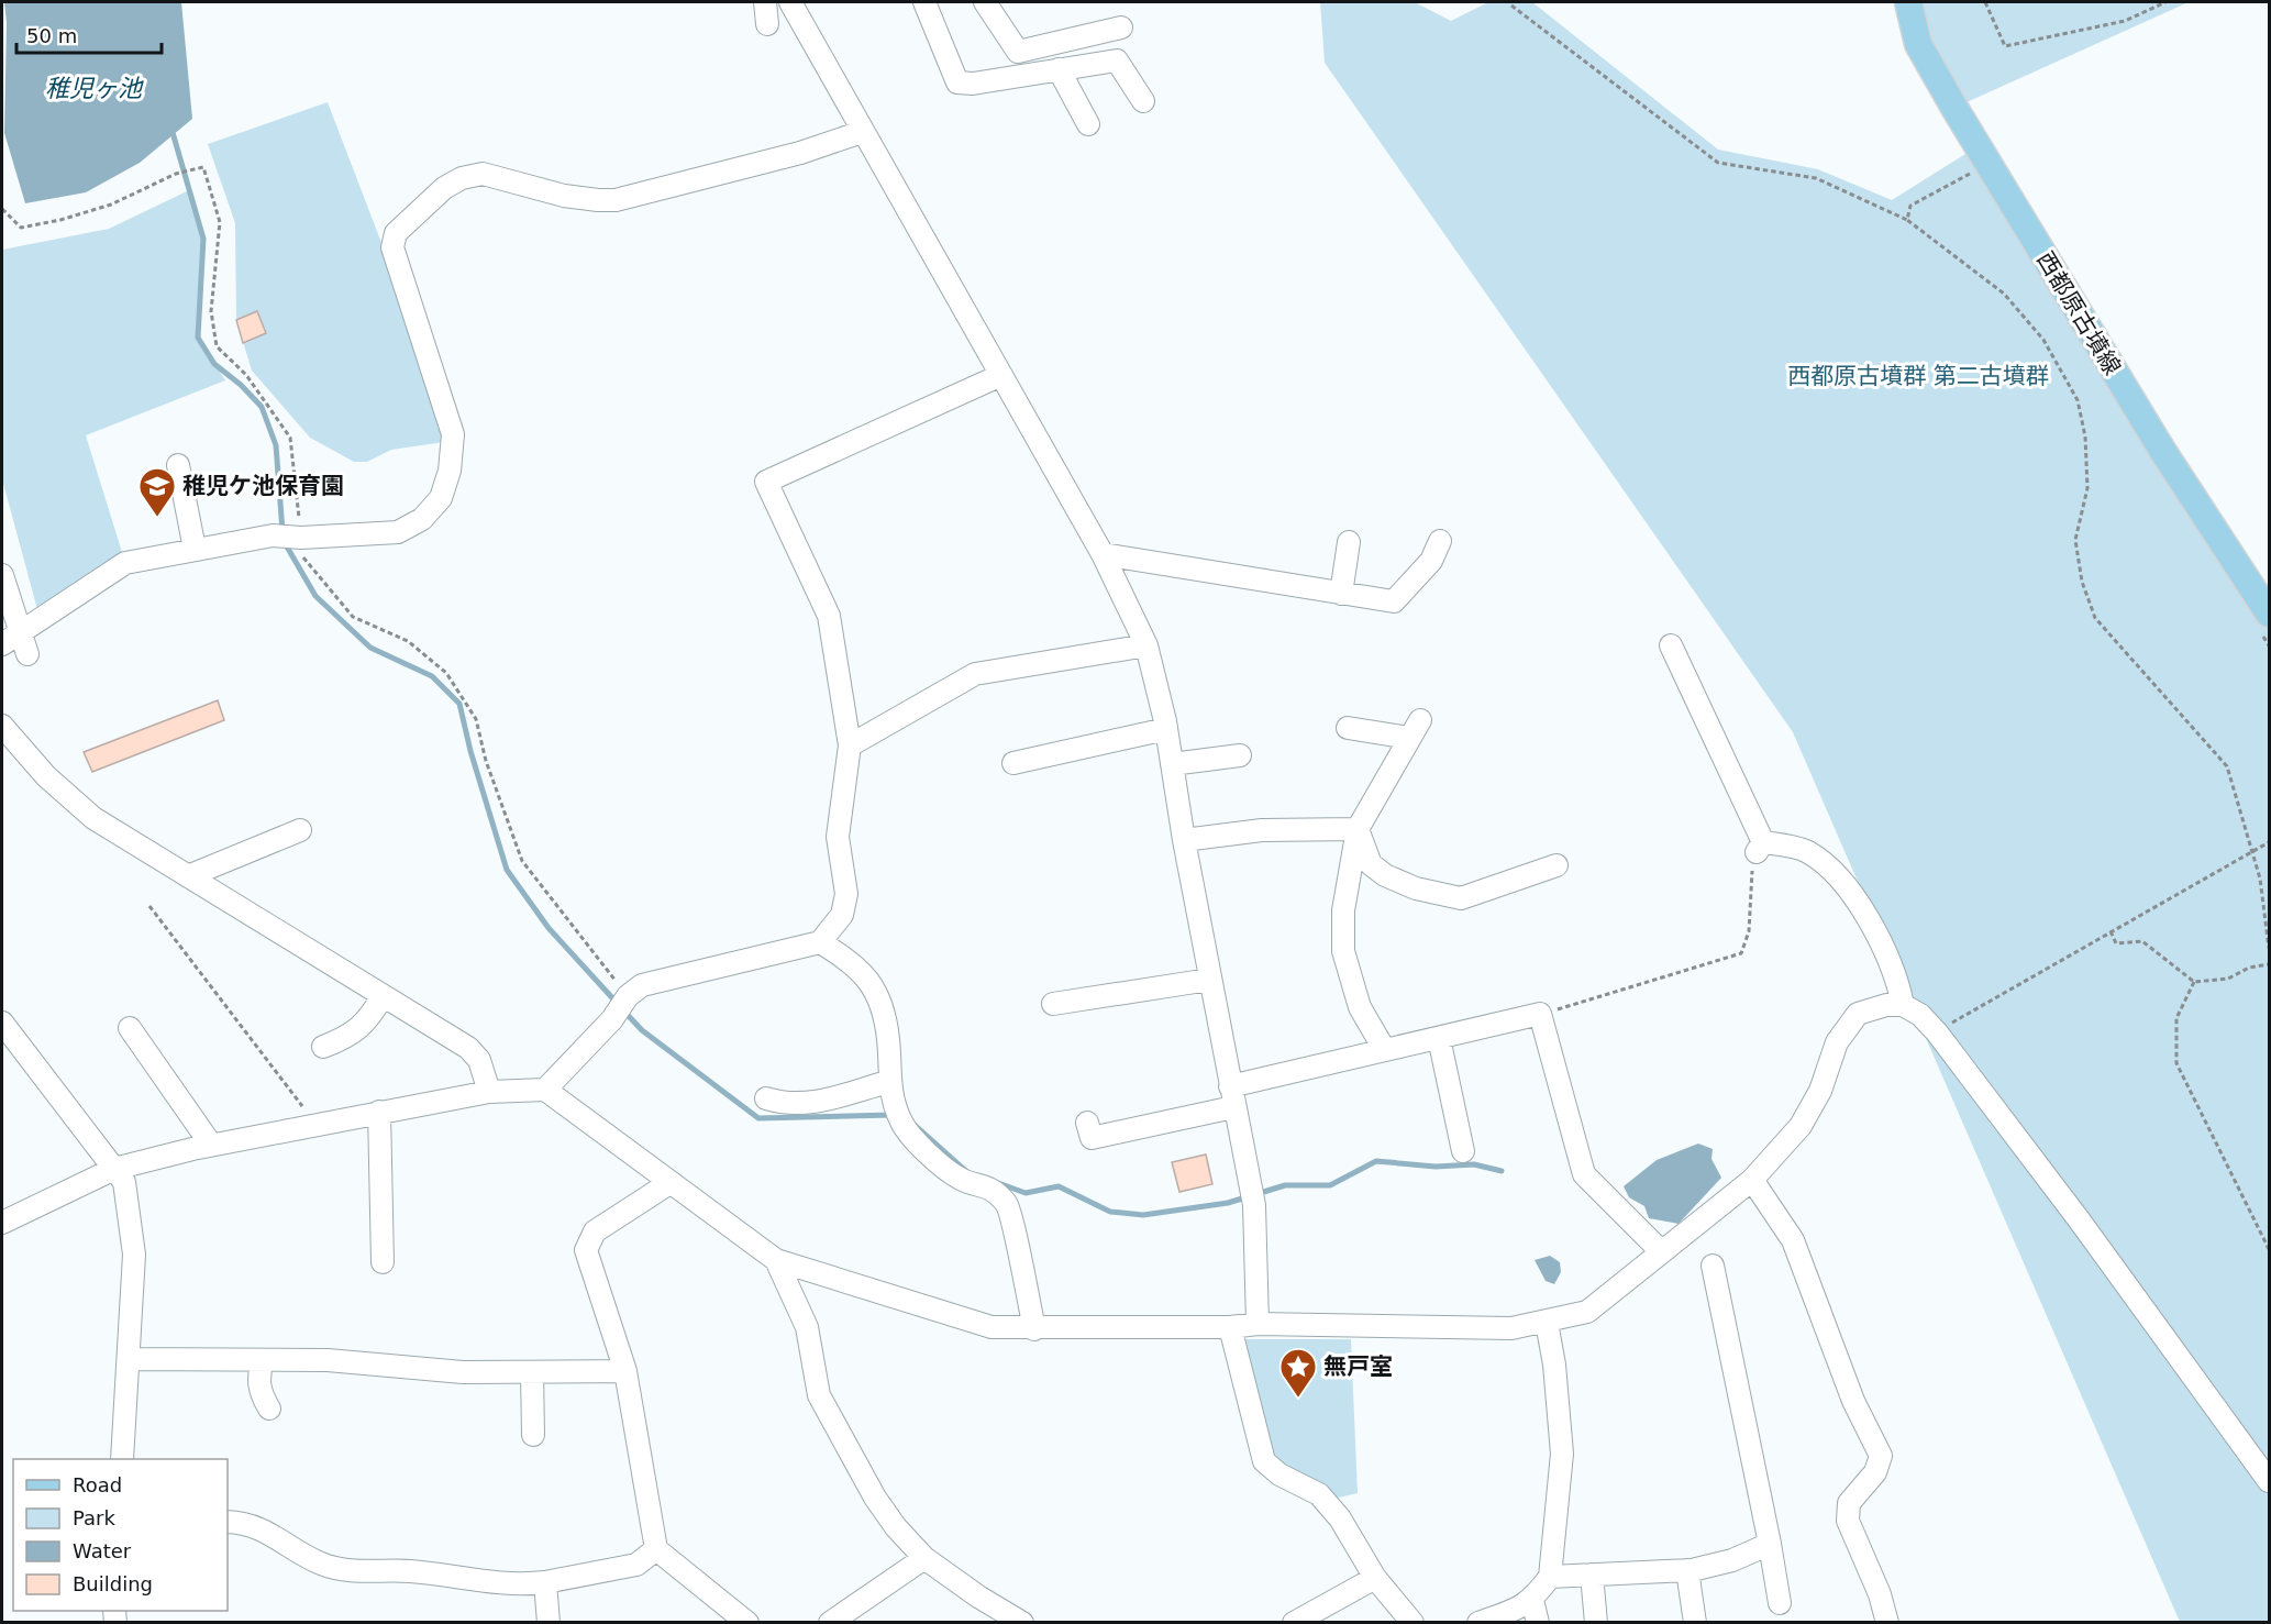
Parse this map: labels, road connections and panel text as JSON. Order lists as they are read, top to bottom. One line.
{"streets":{"main road":["西都原古墳線"]},"water":["稚児ヶ池"],"parks":["西都原古墳群 第二古墳群"],"places":{"school or university":["稚児ケ池保育園"],"place":["無戸室"]},"legend":["Road","Park","Water","Building"],"scale_bar":"50 m"}
